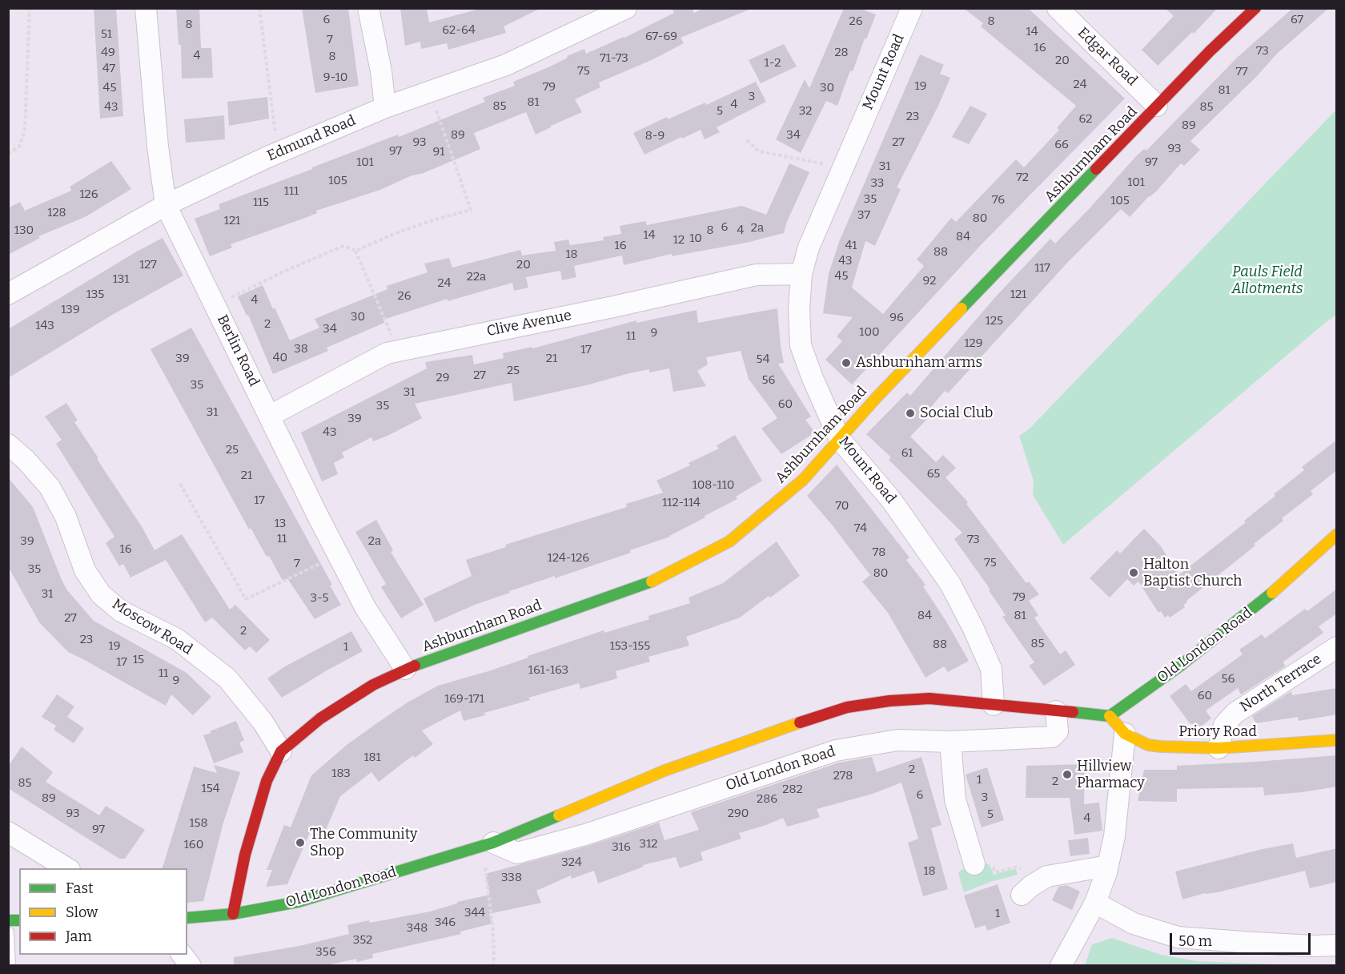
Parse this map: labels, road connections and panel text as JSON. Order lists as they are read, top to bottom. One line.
{"streets":{"main road":["Ashburnham Road","Old London Road","Priory Road"],"street":["Edgar Road","Mount Road","Edmund Road","Clive Avenue","Berlin Road","Moscow Road","North Terrace"]},"crossings":[["Edgar Road","Ashburnham Road"],["Mount Road","Ashburnham Road"],["Mount Road","Clive Avenue"],["Mount Road","Old London Road"],["Edmund Road","Berlin Road"],["Ashburnham Road","Berlin Road"],["Ashburnham Road","Moscow Road"],["Ashburnham Road","Old London Road"],["Clive Avenue","Berlin Road"],["Old London Road","Priory Road"],["North Terrace","Priory Road"]],"parks":["Pauls Field Allotments"],"places":["Ashburnham arms","Social Club","Halton Baptist Church","Hillview Pharmacy","The Community Shop"],"house_numbers":["6","67","26","8","8","62-64","14","51","67-69","7","16","73","49","28","4","8","71-73","20","1-2","47","75","77","9-10","24","19","79","45","30","81","3","81","4","85","43","85","5","32","23","62","89","89","34","8-9","93","27","66","93","97","91","101","97","31","72","105","101","33","111","126","35","76","105","115","128","37","80","121","6","2a","130","8","4","14","84","10","12","16","41","88","18","43","127","20","117","45","22a","131","92","24","135","121","26","4","139","30","96","125","2","143","34","100","9","11","129","38","17","40","39","21","54","25","27","29","56","35","31","60","35","31","39","43","25","61","65","21","108-110","17","112-114","70","13","74","11","73","39","2a","16","78","124-126","75","7","35","80","31","79","3-5","84","81","27","2","23","85","88","19","153-155","1","15","17","161-163","11","56","9","60","169-171","181","2","183","278","1","2","85","154","282","6","3","89","286","93","290","5","4","158","97","312","160","316","324","18","338","344","1","346","348","352","356"],"legend":["Fast","Slow","Jam"],"scale_bar":"50 m"}
